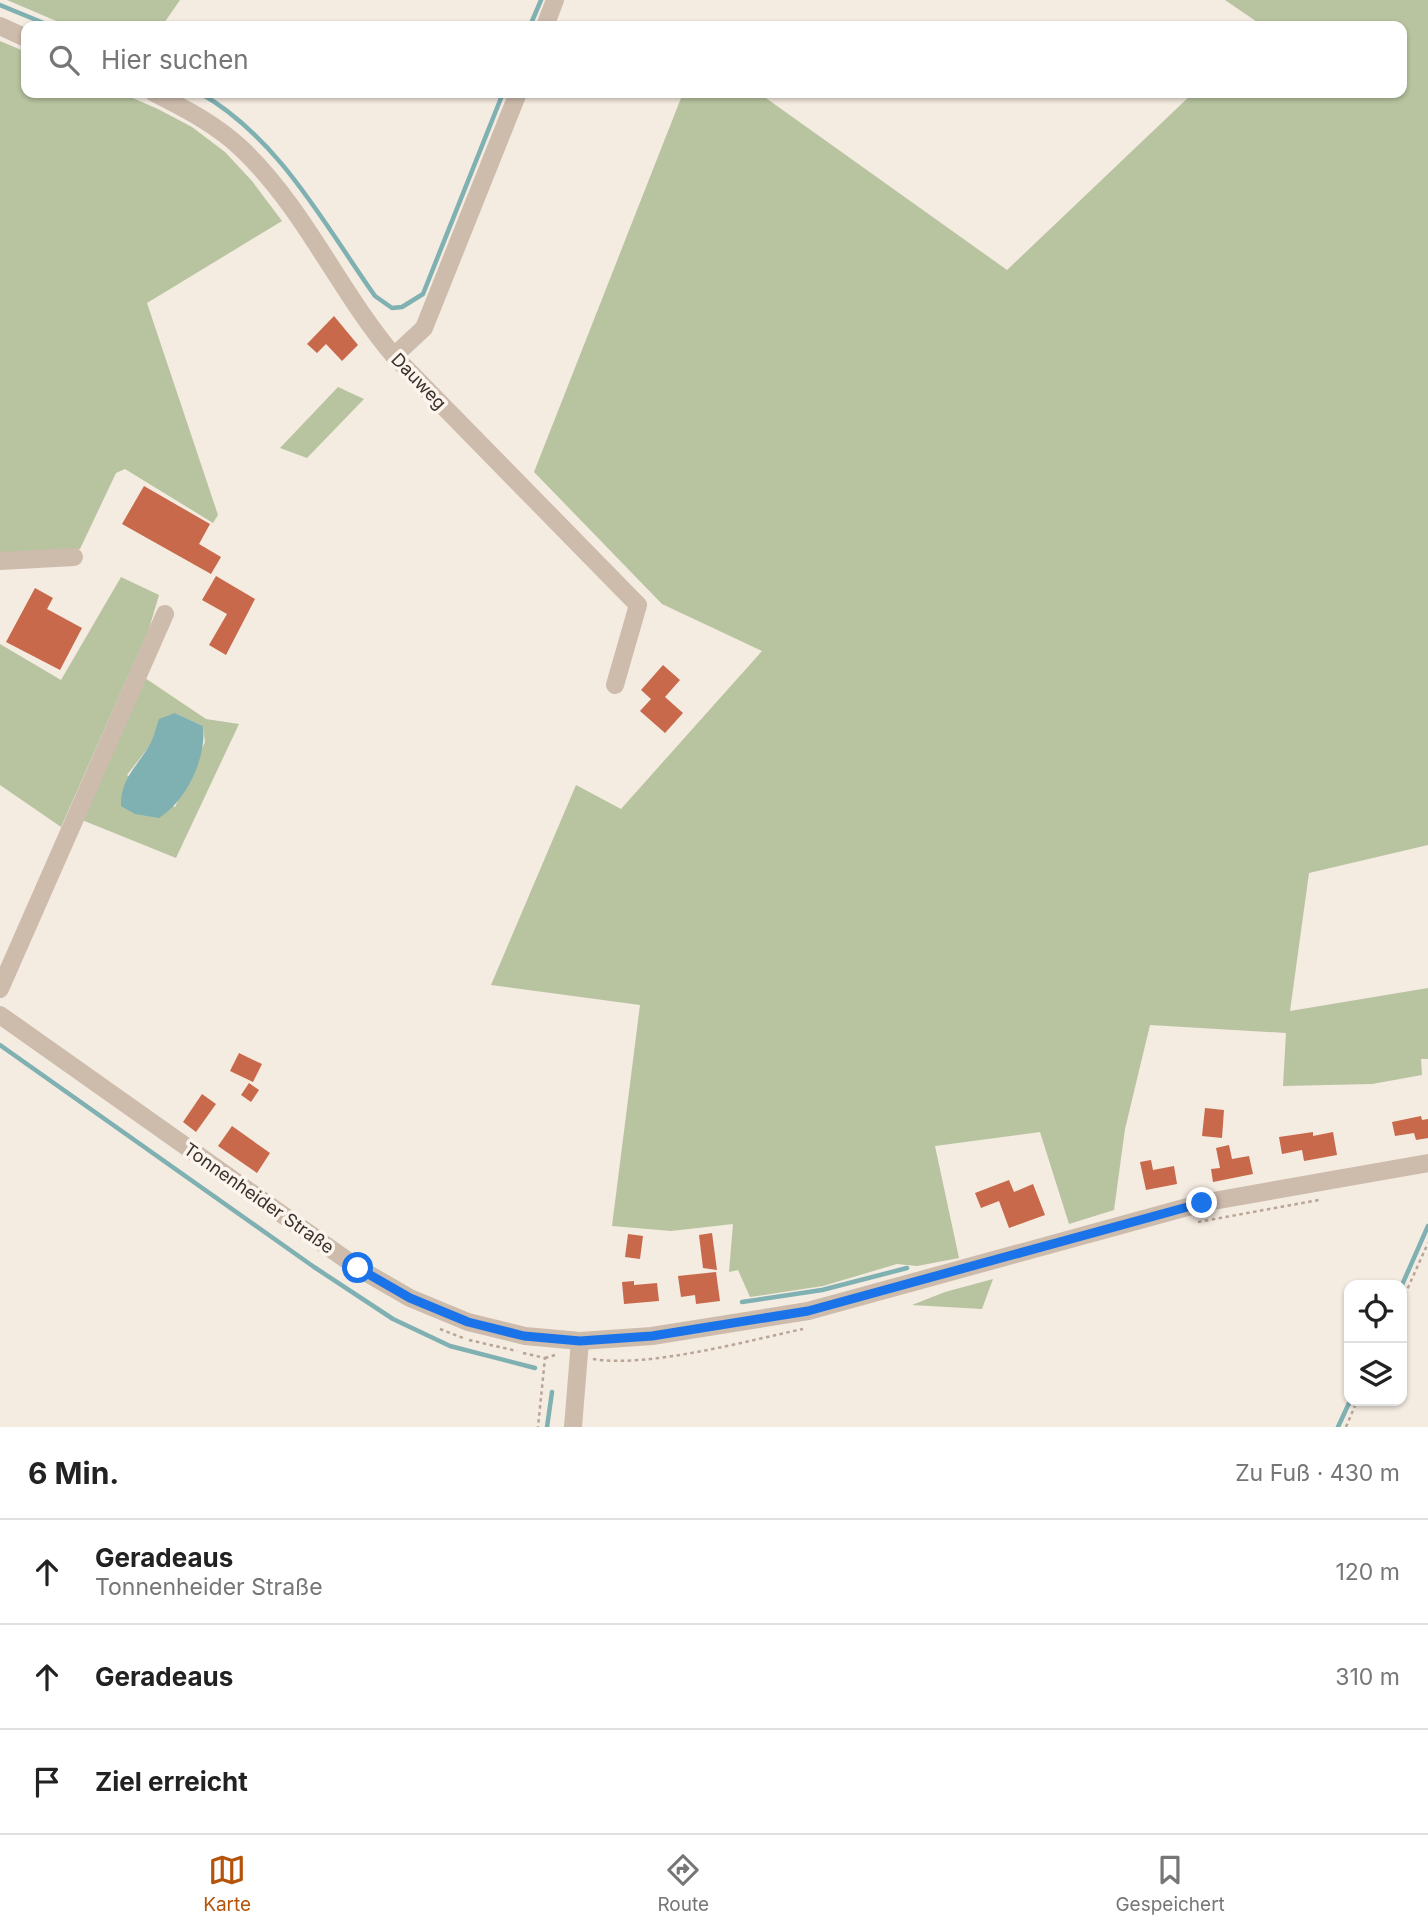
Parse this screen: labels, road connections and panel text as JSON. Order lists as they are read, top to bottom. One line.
{"streets":{"street":["Dauweg","Tonnenheider Straße"]},"page":{"search":"Hier suchen","heading":["6 Min.","Zu Fuß · 430 m"],"list":[["Geradeaus","Tonnenheider Straße","120 m"],["Geradeaus","310 m"],"Ziel erreicht"],"nav":["Karte","Route","Gespeichert"]}}
